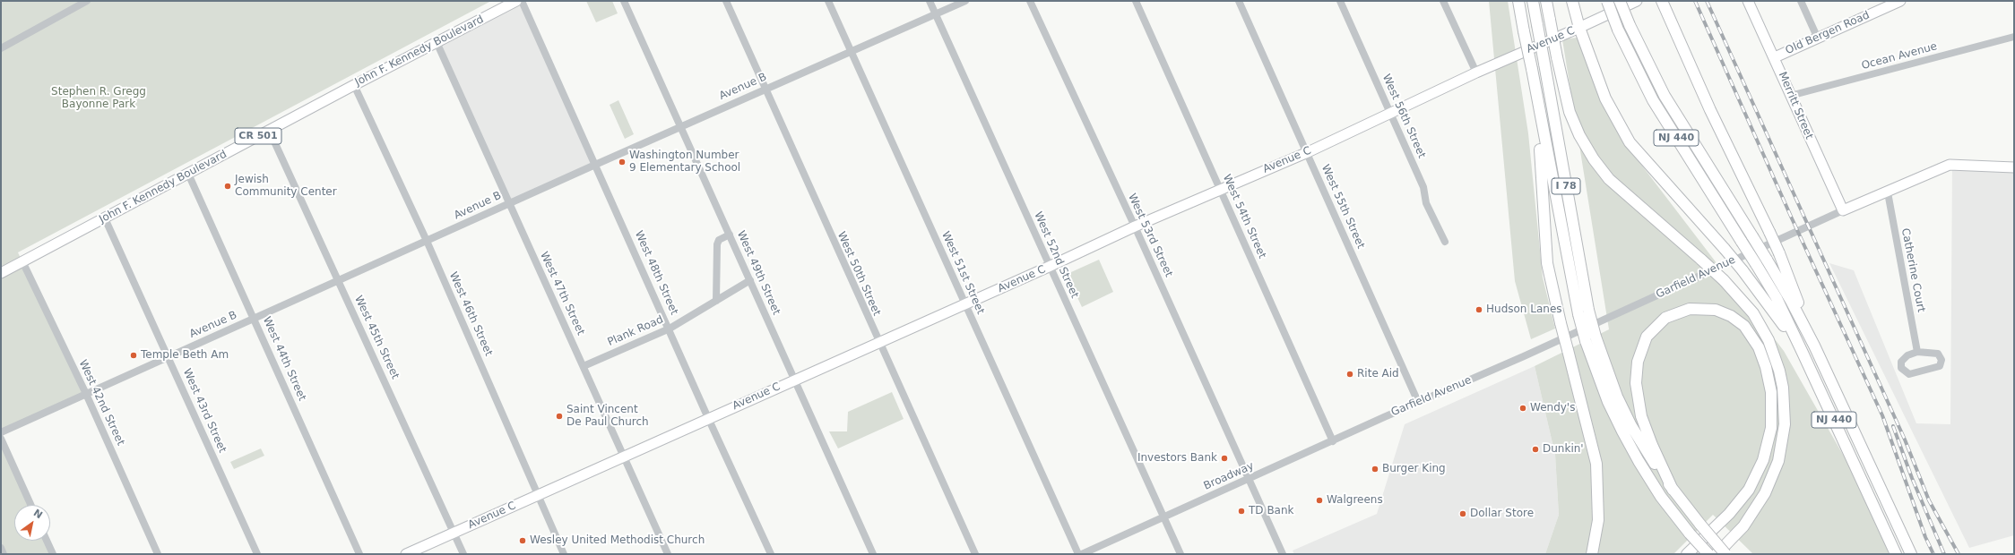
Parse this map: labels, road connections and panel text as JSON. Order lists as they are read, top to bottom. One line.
{"streets":{"highway":["NJ 440","I 78"],"main road":["Old Bergen Road","Avenue C","John F. Kennedy Boulevard","Merritt Street","CR 501","Garfield Avenue"],"street":["Ocean Avenue","Avenue B","West 56th Street","West 55th Street","West 54th Street","West 53rd Street","West 52nd Street","Catherine Court","West 48th Street","West 49th Street","West 51st Street","West 50th Street","West 47th Street","West 46th Street","Plank Road","West 45th Street","West 44th Street","West 42nd Street","West 43rd Street","Broadway"]},"crossings":[["Old Bergen Road","Merritt Street"],["Avenue C","West 56th Street"],["Avenue C","West 55th Street"],["Avenue C","West 54th Street"],["Avenue C","West 53rd Street"],["Avenue C","West 52nd Street"],["Avenue C","West 48th Street"],["Avenue C","West 49th Street"],["Avenue C","West 51st Street"],["Avenue C","West 50th Street"],["Avenue C","West 47th Street"],["Avenue C","West 46th Street"],["Avenue C","West 45th Street"],["John F. Kennedy Boulevard","West 47th Street"],["John F. Kennedy Boulevard","West 46th Street"],["John F. Kennedy Boulevard","West 45th Street"],["John F. Kennedy Boulevard","West 44th Street"],["John F. Kennedy Boulevard","West 42nd Street"],["John F. Kennedy Boulevard","West 43rd Street"],["Ocean Avenue","Merritt Street"],["Avenue B","West 52nd Street"],["Avenue B","West 48th Street"],["Avenue B","West 49th Street"],["Avenue B","West 51st Street"],["Avenue B","West 50th Street"],["Avenue B","West 47th Street"],["Avenue B","West 46th Street"],["Avenue B","West 45th Street"],["Avenue B","West 44th Street"],["Avenue B","West 42nd Street"],["Avenue B","West 43rd Street"],["Merritt Street","Garfield Avenue"],["West 55th Street","Garfield Avenue"],["West 54th Street","Broadway"],["West 53rd Street","Broadway"],["West 52nd Street","Broadway"],["Catherine Court","Garfield Avenue"],["West 48th Street","Plank Road"],["West 49th Street","Plank Road"],["Garfield Avenue","Broadway"],["West 47th Street","Plank Road"]],"parks":["Stephen R. Gregg Bayonne Park"],"places":["Washington Number 9 Elementary School","Jewish Community Center","Hudson Lanes","Temple Beth Am","Rite Aid","Wendy's","Saint Vincent De Paul Church","Dunkin'","Investors Bank","Burger King","Walgreens","TD Bank","Dollar Store","Wesley United Methodist Church"],"north":"top right"}
